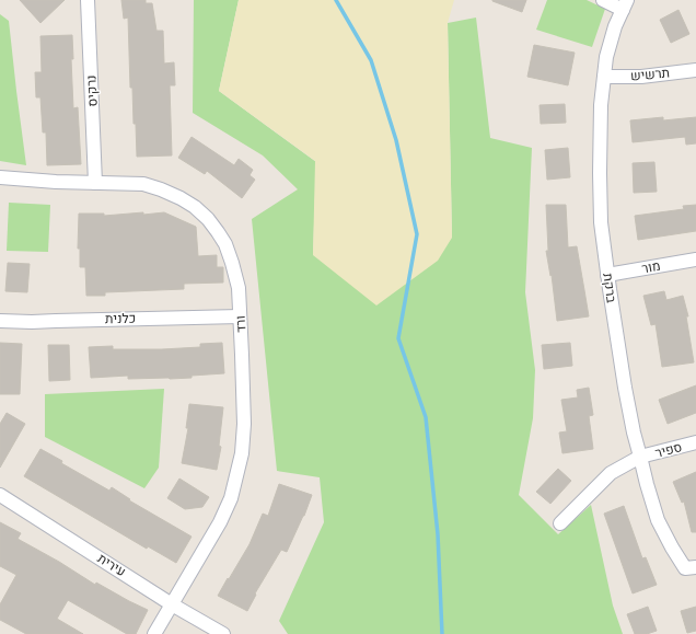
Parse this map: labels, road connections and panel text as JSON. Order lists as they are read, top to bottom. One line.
{"streets":{"street":["תרשיש","נרקיס","מור","ברקת","כלנית","ורד","ספיר","עירית"]},"crossings":[["תרשיש","ברקת"],["נרקיס","ורד"],["מור","ברקת"],["ברקת","ספיר"],["כלנית","ורד"],["ורד","עירית"]]}
